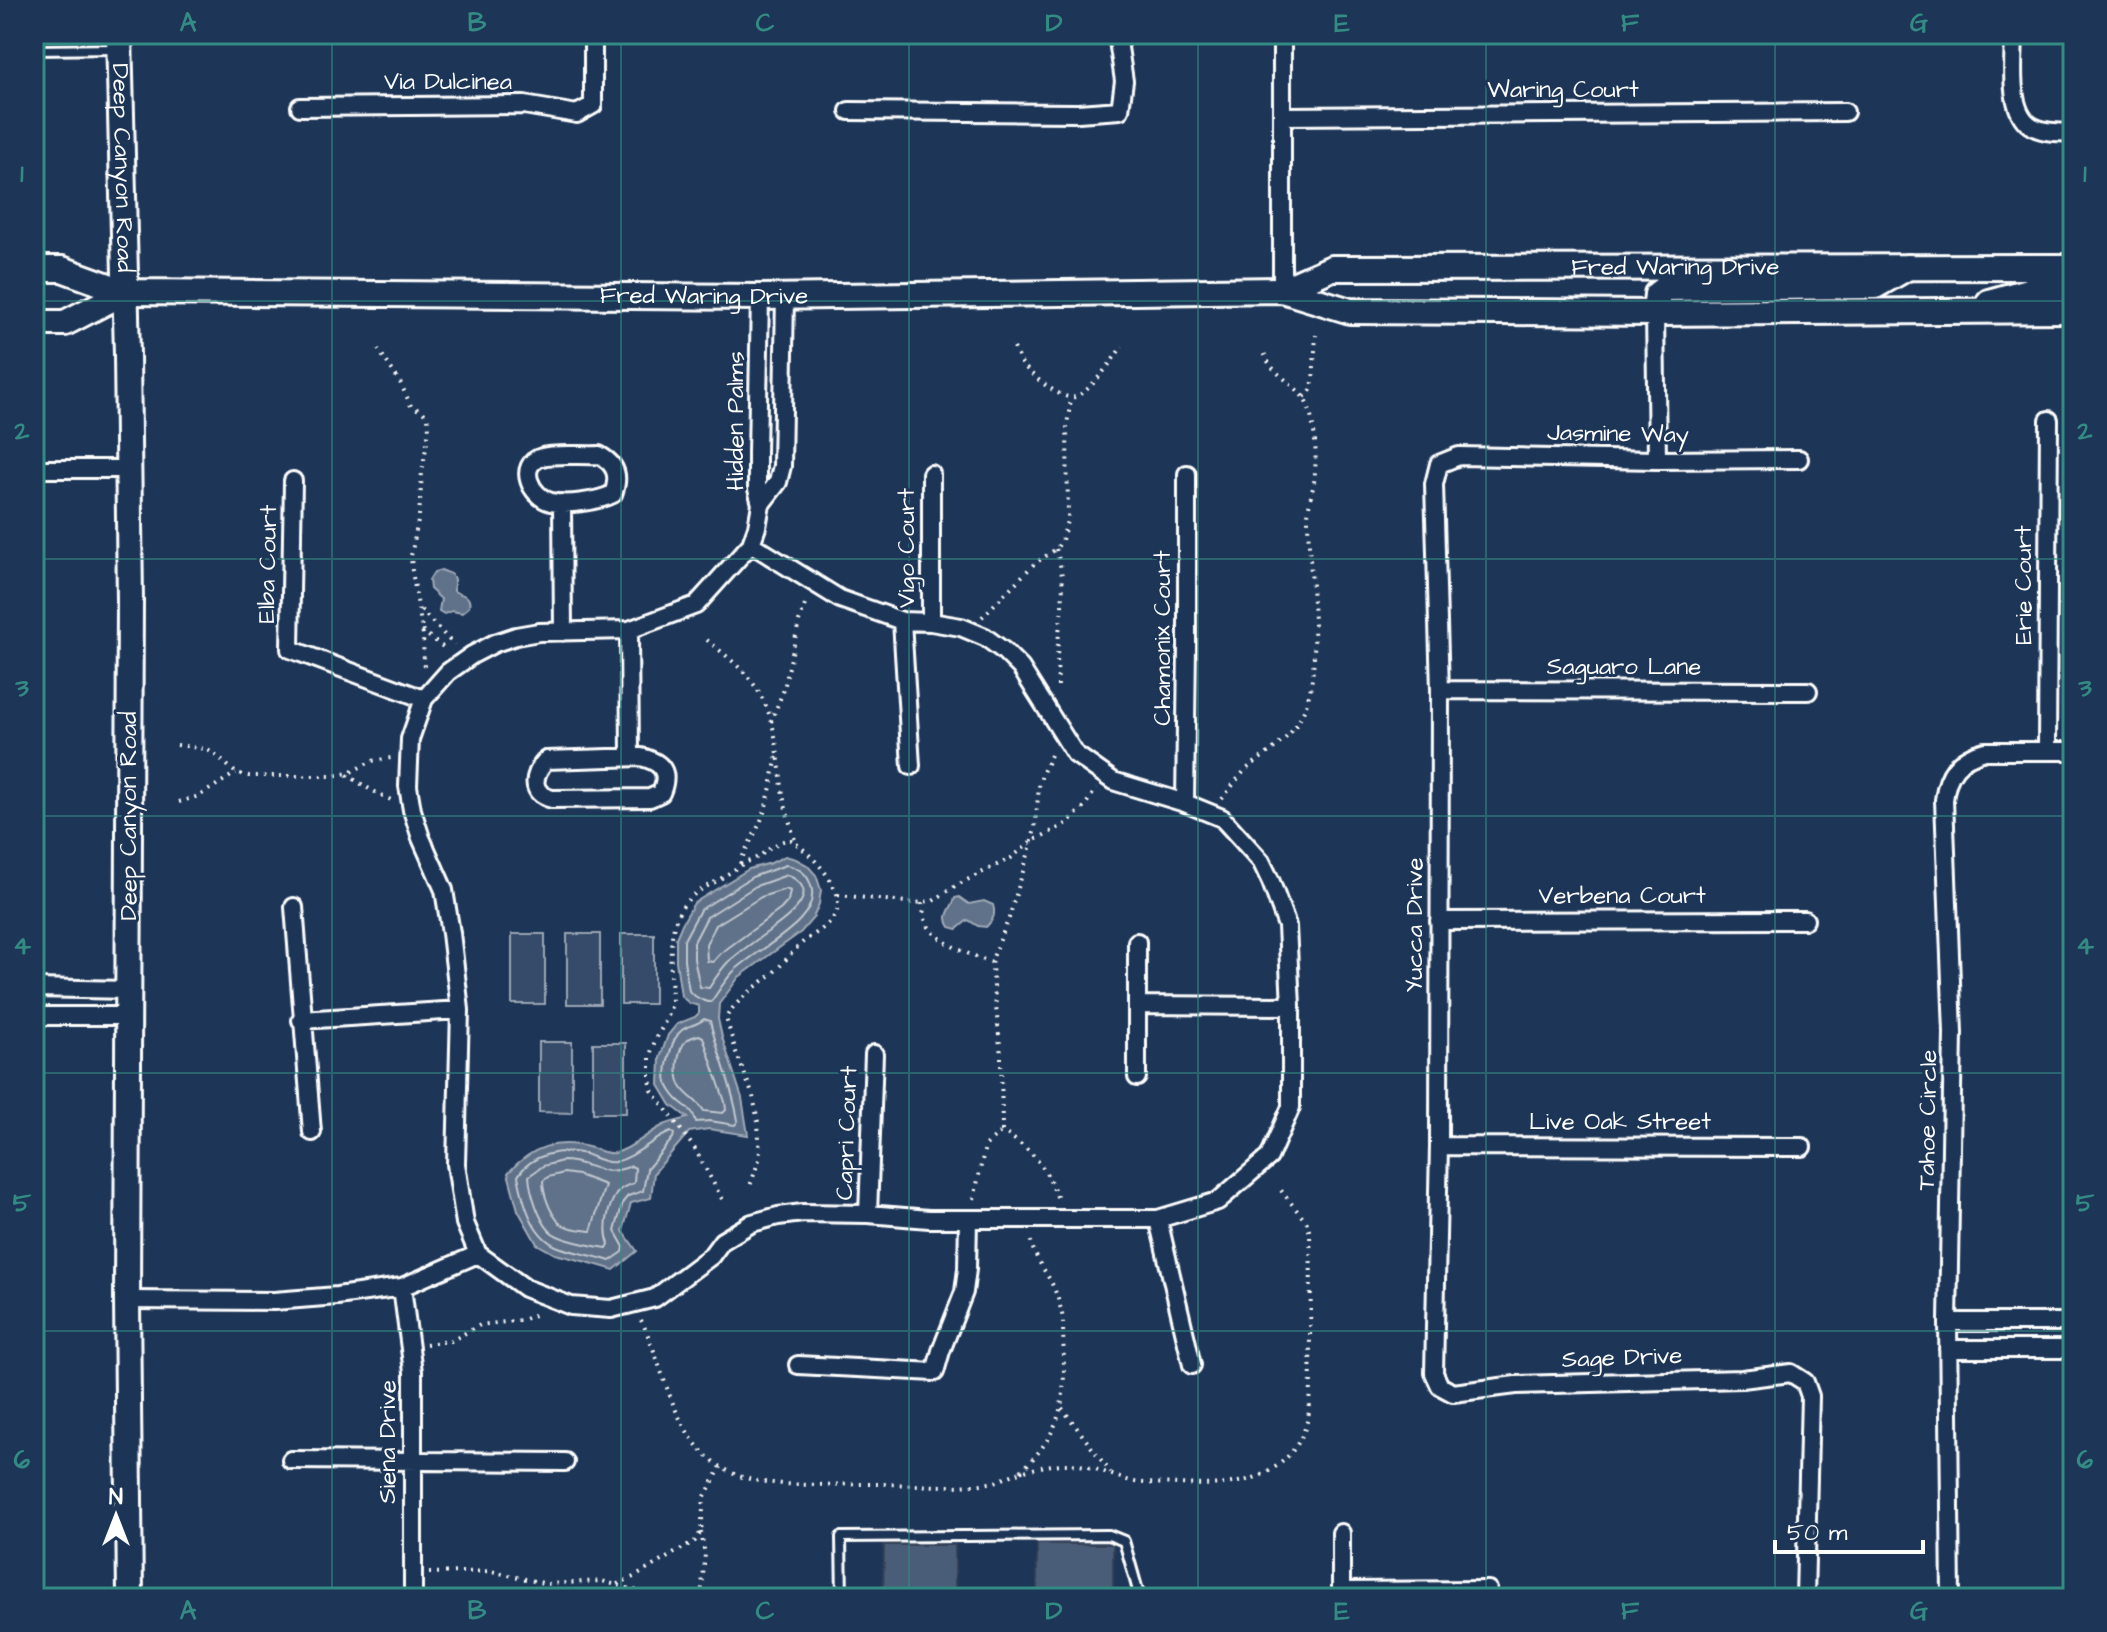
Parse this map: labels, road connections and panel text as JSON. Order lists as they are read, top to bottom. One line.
{"streets":{"main road":["Deep Canyon Road","Fred Waring Drive"],"street":["Via Dulcinea","Waring Court","Hidden Palms","Jasmine Way","Vigo Court","Elba Court","Erie Court","Chamonix Court","Saguaro Lane","Verbena Court","Yucca Drive","Tahoe Circle","Live Oak Street","Capri Court","Sage Drive","Siena Drive"]},"crossings":[["Deep Canyon Road","Fred Waring Drive"],["Fred Waring Drive","Hidden Palms"],["Jasmine Way","Yucca Drive"],["Erie Court","Tahoe Circle"],["Saguaro Lane","Yucca Drive"],["Verbena Court","Yucca Drive"],["Yucca Drive","Live Oak Street"],["Yucca Drive","Sage Drive"]],"scale_bar":"50 m","north":"top","grid":{"columns":["A","B","C","D","E","F","G"],"rows":["1","2","3","4","5","6"]}}
